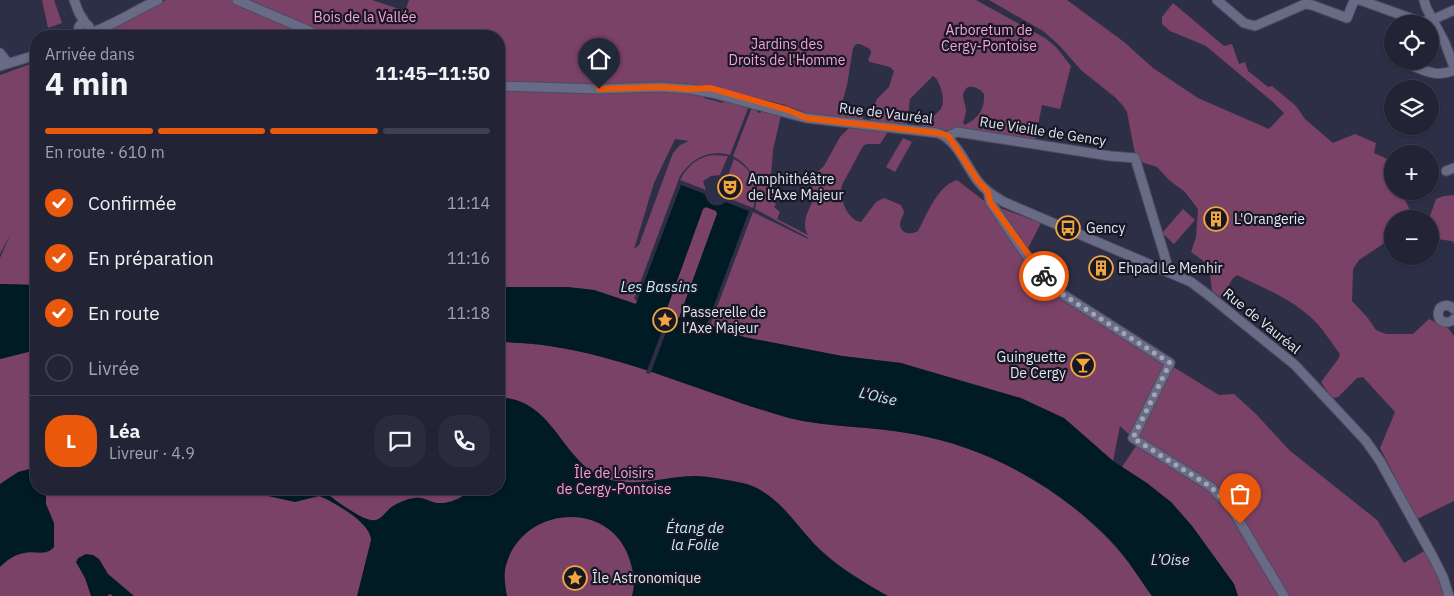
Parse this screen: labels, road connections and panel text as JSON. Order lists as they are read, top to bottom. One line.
{"streets":{"street":["Rue de Vauréal","Rue Vieille de Gency"]},"crossings":[["Rue de Vauréal","Rue Vieille de Gency"]],"water":["Les Bassins","L'Oise","Étang de la Folie","L’Oise"],"parks":["Bois de la Vallée","Arboretum de Cergy‐Pontoise","Jardins des Droits de l'Homme","Île de Loisirs de Cergy-Pontoise"],"places":{"theatre":["Amphithéâtre de l'Axe Majeur"],"building":["L'Orangerie","Ehpad Le Menhir"],"bus stop":["Gency"],"place":["Passerelle de l’Axe Majeur","Île Astronomique"],"bar":["Guinguette De Cergy"]},"page":{"map_buttons":["+","−"],"heading":["4 min","Arrivée dans","11:45–11:50"],"panel":["Léa","Livreur · 4.9"],"bar":"En route · 610 m","list":[["Confirmée","11:14"],["En préparation","11:16"],["En route","11:18"],"Livrée"],"round":"L"}}
